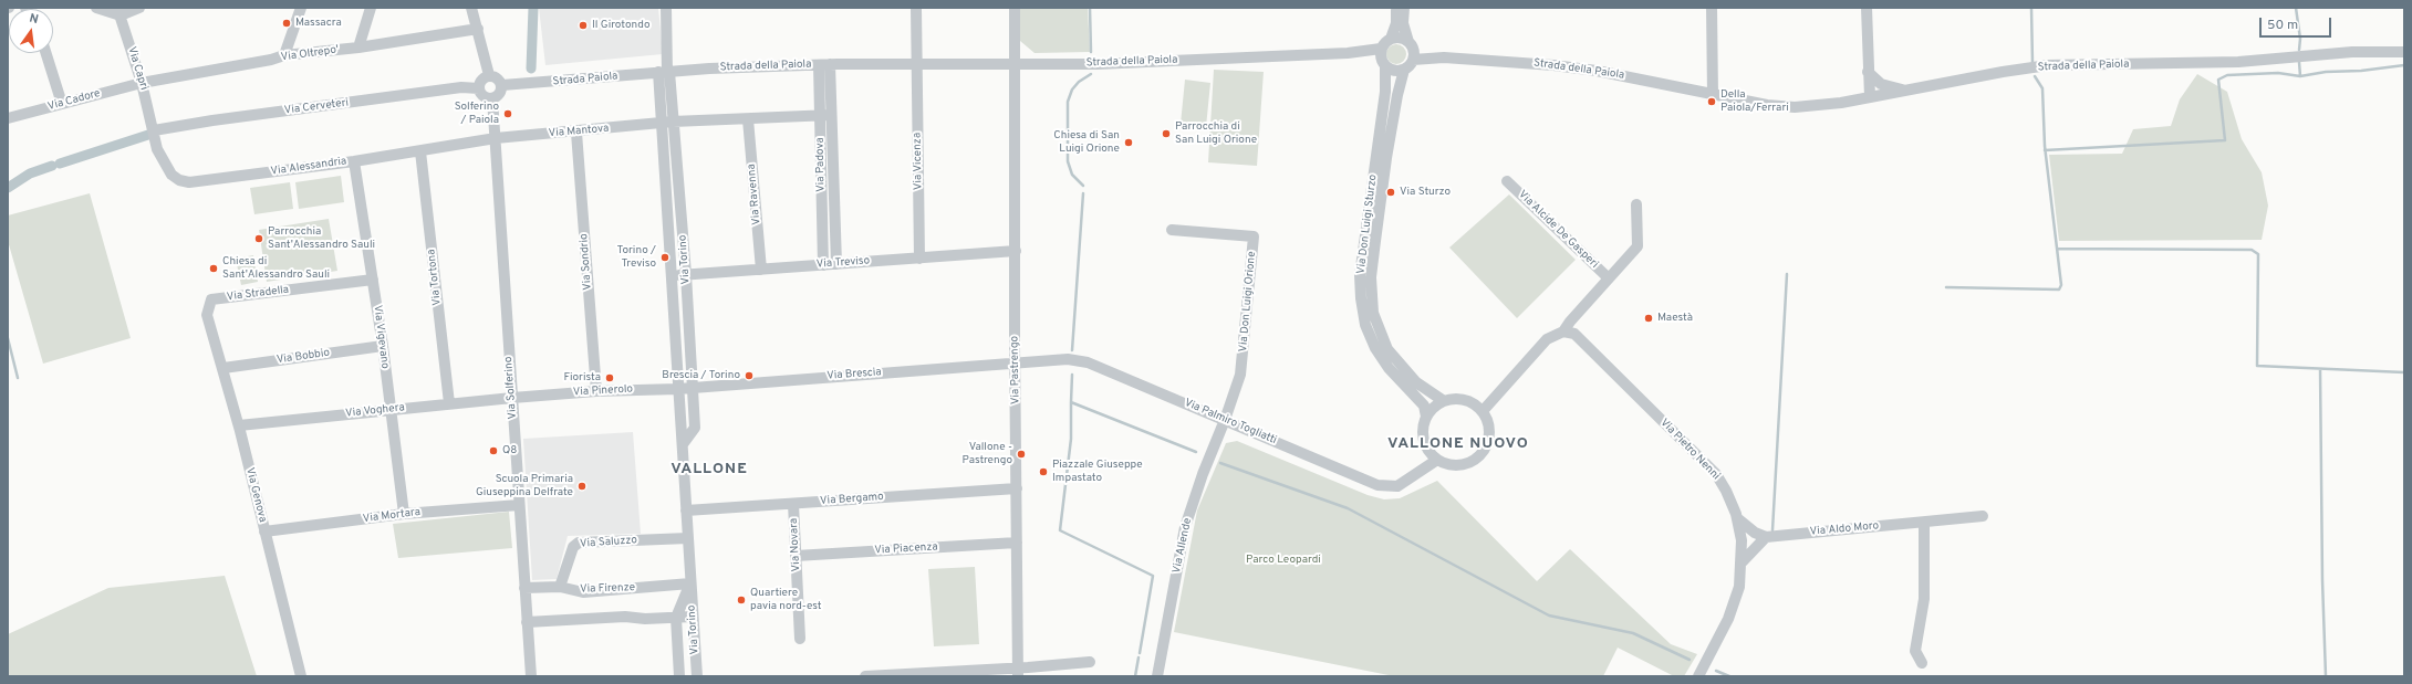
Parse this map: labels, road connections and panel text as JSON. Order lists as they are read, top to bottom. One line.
{"streets":{"street":["Via Oltrepo'","Strada della Paiola","Via Capri","Strada Paiola","Via Cadore","Via Cerveteri","Via Mantova","Via Vicenza","Via Padova","Via Alessandria","Via Ravenna","Via Don Luigi Sturzo","Via Alcide De Gasperi","Via Torino","Via Sondrio","Via Treviso","Via Tortona","Via Stradella","Via Don Luigi Orione","Via Vigevano","Via Bobbio","Via Pastrengo","Via Brescia","Via Solferino","Via Pinerolo","Via Voghera","Via Palmiro Togliatti","Via Pietro Nenni","Via Genova","Via Bergamo","Via Mortara","Via Aldo Moro","Via Saluzzo","Via Novara","Via Allende","Via Piacenza","Via Firenze"]},"crossings":[["Via Oltrepo'","Via Capri"],["Via Oltrepo'","Via Cadore"],["Strada della Paiola","Strada Paiola"],["Strada della Paiola","Via Vicenza"],["Strada della Paiola","Via Padova"],["Strada della Paiola","Via Don Luigi Sturzo"],["Strada della Paiola","Via Torino"],["Strada della Paiola","Via Pastrengo"],["Via Capri","Via Cadore"],["Via Capri","Via Cerveteri"],["Via Capri","Via Alessandria"],["Strada Paiola","Via Cerveteri"],["Strada Paiola","Via Torino"],["Strada Paiola","Via Solferino"],["Via Cerveteri","Via Alessandria"],["Via Cerveteri","Via Solferino"],["Via Mantova","Via Alessandria"],["Via Mantova","Via Torino"],["Via Mantova","Via Sondrio"],["Via Mantova","Via Solferino"],["Via Vicenza","Via Treviso"],["Via Padova","Via Treviso"],["Via Alessandria","Via Tortona"],["Via Alessandria","Via Vigevano"],["Via Alessandria","Via Solferino"],["Via Ravenna","Via Treviso"],["Via Don Luigi Sturzo","Via Palmiro Togliatti"],["Via Torino","Via Treviso"],["Via Torino","Via Brescia"],["Via Torino","Via Pinerolo"],["Via Torino","Via Bergamo"],["Via Torino","Via Saluzzo"],["Via Torino","Via Firenze"],["Via Sondrio","Via Pinerolo"],["Via Treviso","Via Pastrengo"],["Via Tortona","Via Voghera"],["Via Stradella","Via Vigevano"],["Via Stradella","Via Genova"],["Via Don Luigi Orione","Via Palmiro Togliatti"],["Via Don Luigi Orione","Via Allende"],["Via Vigevano","Via Bobbio"],["Via Vigevano","Via Voghera"],["Via Vigevano","Via Mortara"],["Via Bobbio","Via Genova"],["Via Pastrengo","Via Brescia"],["Via Pastrengo","Via Palmiro Togliatti"],["Via Pastrengo","Via Bergamo"],["Via Pastrengo","Via Piacenza"],["Via Brescia","Via Pinerolo"],["Via Brescia","Via Palmiro Togliatti"],["Via Solferino","Via Pinerolo"],["Via Solferino","Via Voghera"],["Via Solferino","Via Mortara"],["Via Solferino","Via Firenze"],["Via Pinerolo","Via Voghera"],["Via Voghera","Via Genova"],["Via Palmiro Togliatti","Via Allende"],["Via Genova","Via Mortara"],["Via Bergamo","Via Novara"],["Via Saluzzo","Via Firenze"],["Via Novara","Via Piacenza"]],"districts":["VALLONE NUOVO","VALLONE"],"parks":["Parco Leopardi"],"places":["Massacra","Il Girotondo","Della Paiola/Ferrari","Solferino / Paiola","Parrocchia di San Luigi Orione","Chiesa di San Luigi Orione","Via Sturzo","Parrocchia Sant'Alessandro Sauli","Torino / Treviso","Chiesa di Sant'Alessandro Sauli","Maestà","Brescia / Torino","Fiorista","Q8","Vallone - Pastrengo","Piazzale Giuseppe Impastato","Scuola Primaria Giuseppina Delfrate","Quartiere pavia nord-est"],"scale_bar":"50 m","north":"top"}
